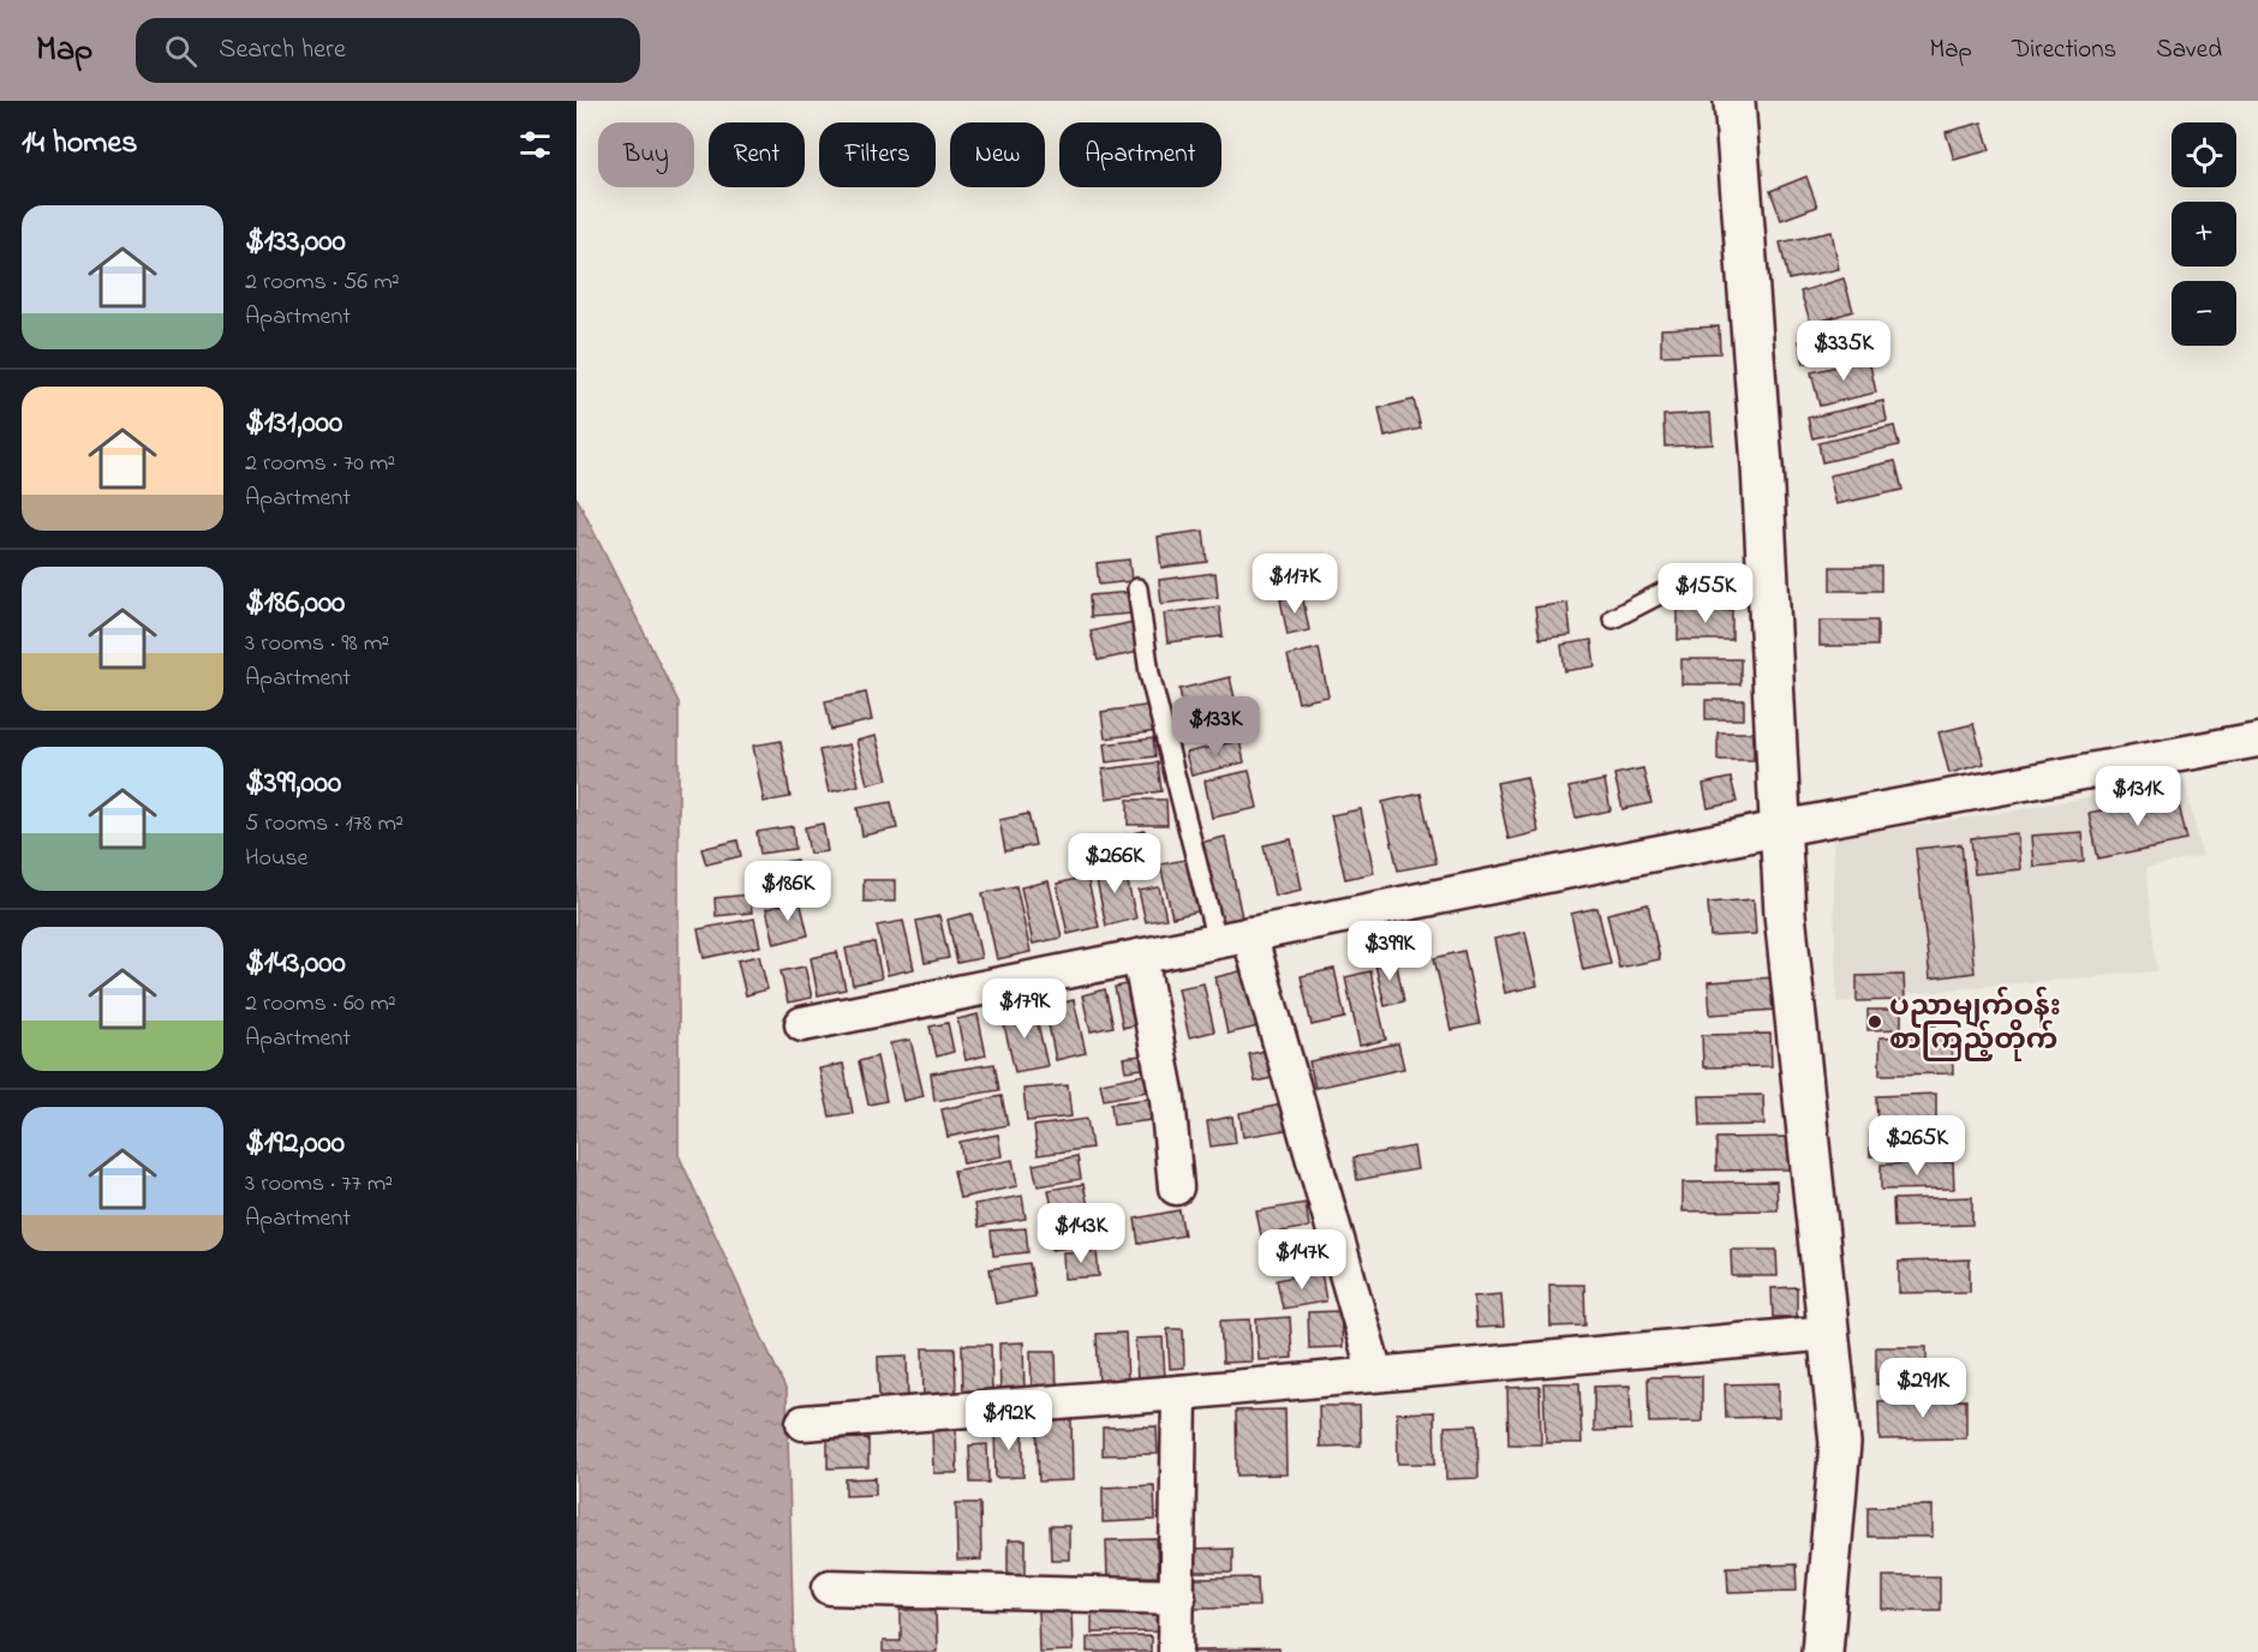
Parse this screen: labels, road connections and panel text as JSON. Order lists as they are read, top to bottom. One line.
{"places":["ပညာမျက်ဝန်း စာကြည့်တိုက်"],"page":{"header":"Map","search":"Search here","nav":["Map","Directions","Saved"],"heading":"14 homes","map_buttons":["+","−"],"chip":["Buy","Rent","Filters","New","Apartment"],"list":[{"name":"$133,000","note":"2 rooms · 56 m² · Apartment"},{"name":"$131,000","note":"2 rooms · 70 m² · Apartment"},{"name":"$186,000","note":"3 rooms · 98 m² · Apartment"},{"name":"$399,000","note":"5 rooms · 178 m² · House"},{"name":"$143,000","note":"2 rooms · 60 m² · Apartment"},{"name":"$192,000","note":"3 rooms · 77 m² · Apartment"}],"price":["$335K","$117K","$155K","$133K","$131K","$266K","$186K","$399K","$179K","$265K","$143K","$147K","$291K","$192K"]}}
